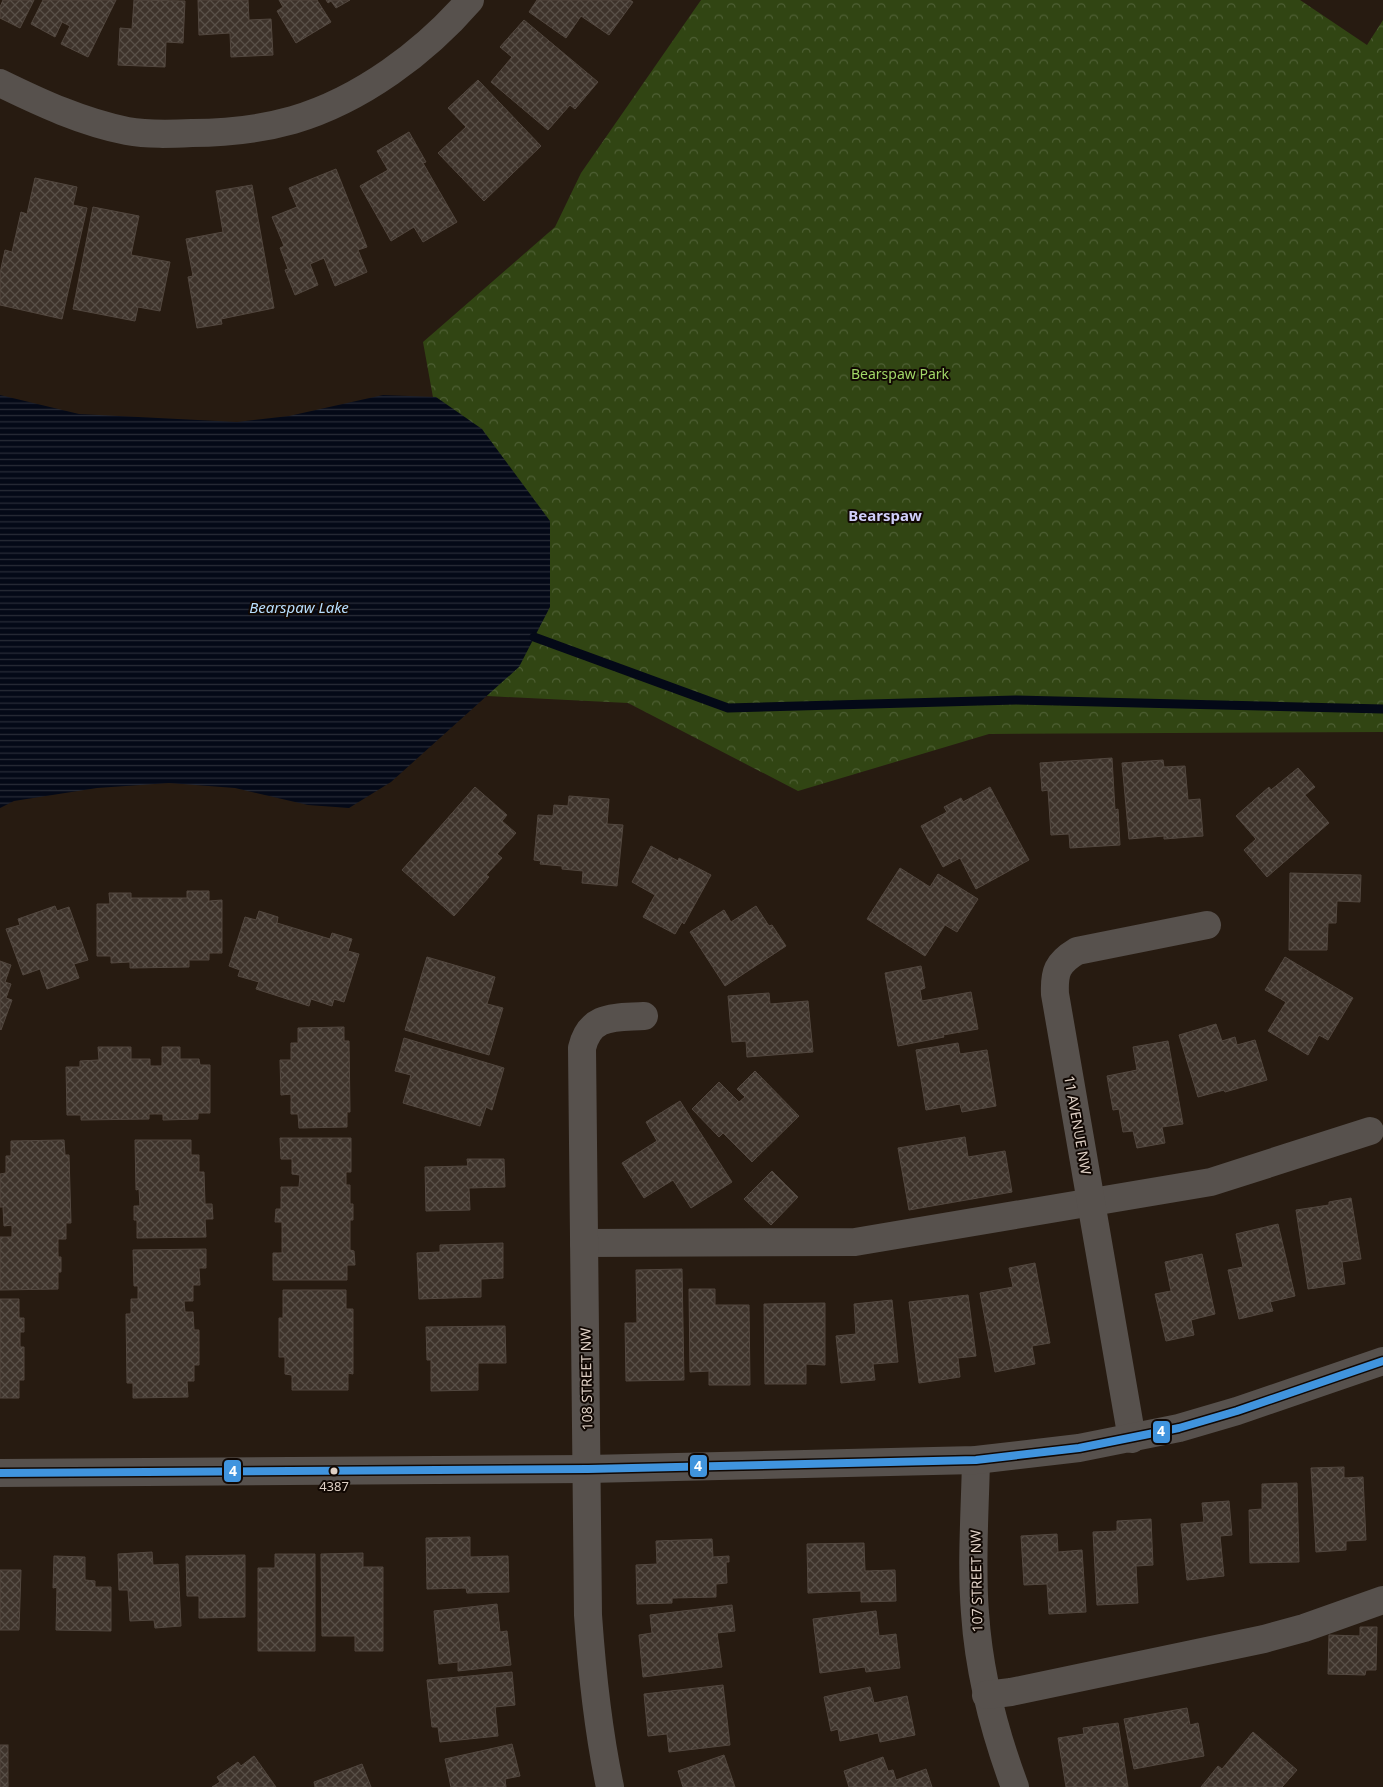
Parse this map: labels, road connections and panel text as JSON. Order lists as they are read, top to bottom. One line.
{"streets":{"street":["11 AVENUE NW","108 STREET NW","107 STREET NW"]},"districts":["Bearspaw"],"water":["Bearspaw Lake"],"parks":["Bearspaw Park"],"places":["4387"],"lines":["transit line 4"]}
